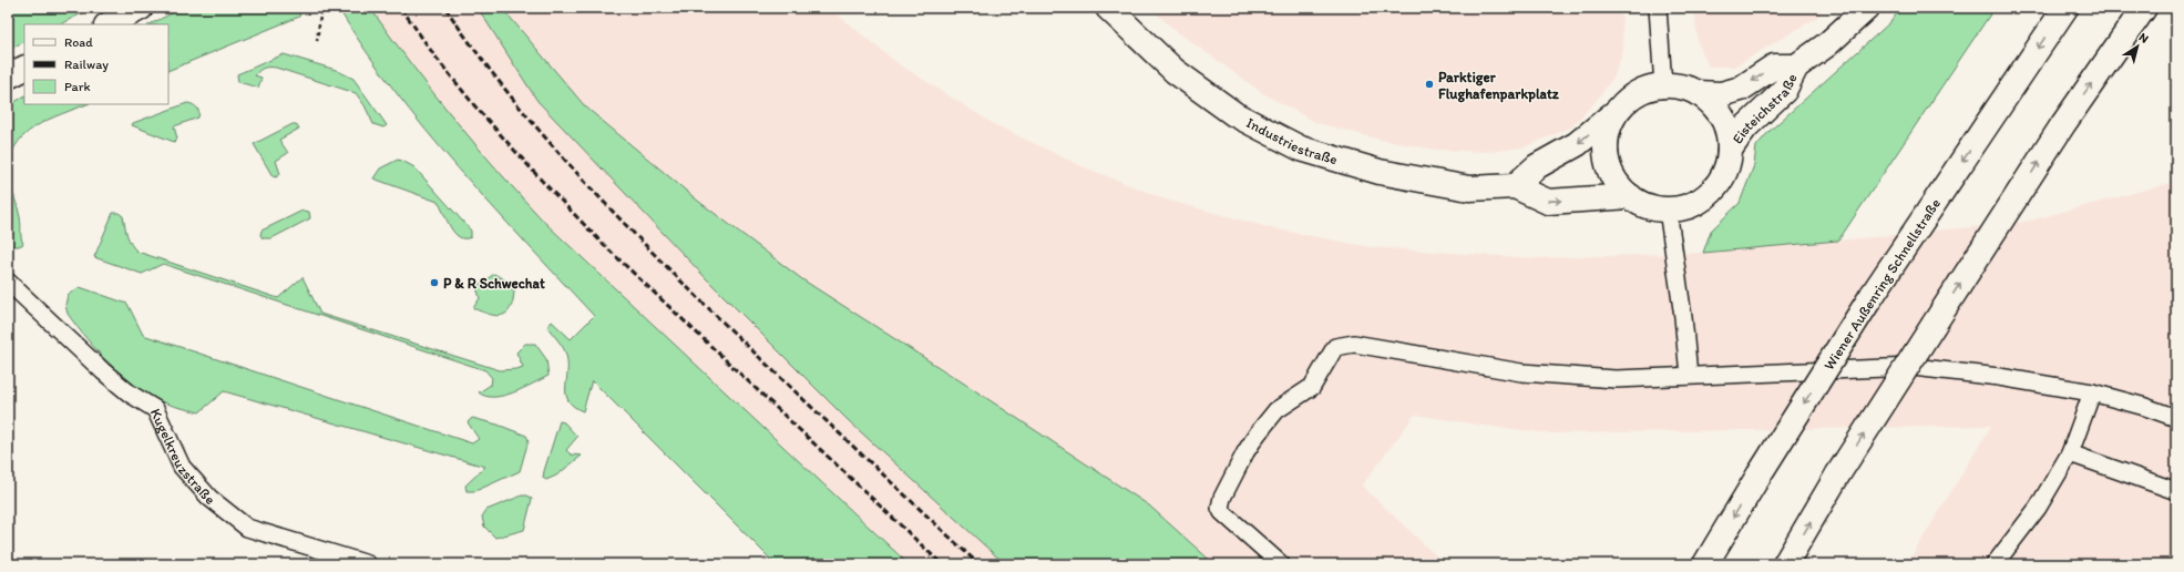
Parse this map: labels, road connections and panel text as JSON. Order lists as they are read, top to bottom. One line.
{"streets":{"main road":["Eisteichstraße","Industriestraße","Wiener Außenring Schnellstraße"],"lane":["Kugelkreuzstraße"]},"crossings":[["Eisteichstraße","Industriestraße"]],"places":["Parktiger Flughafenparkplatz","P & R Schwechat"],"legend":["Road","Railway","Park"],"north":"top right"}
